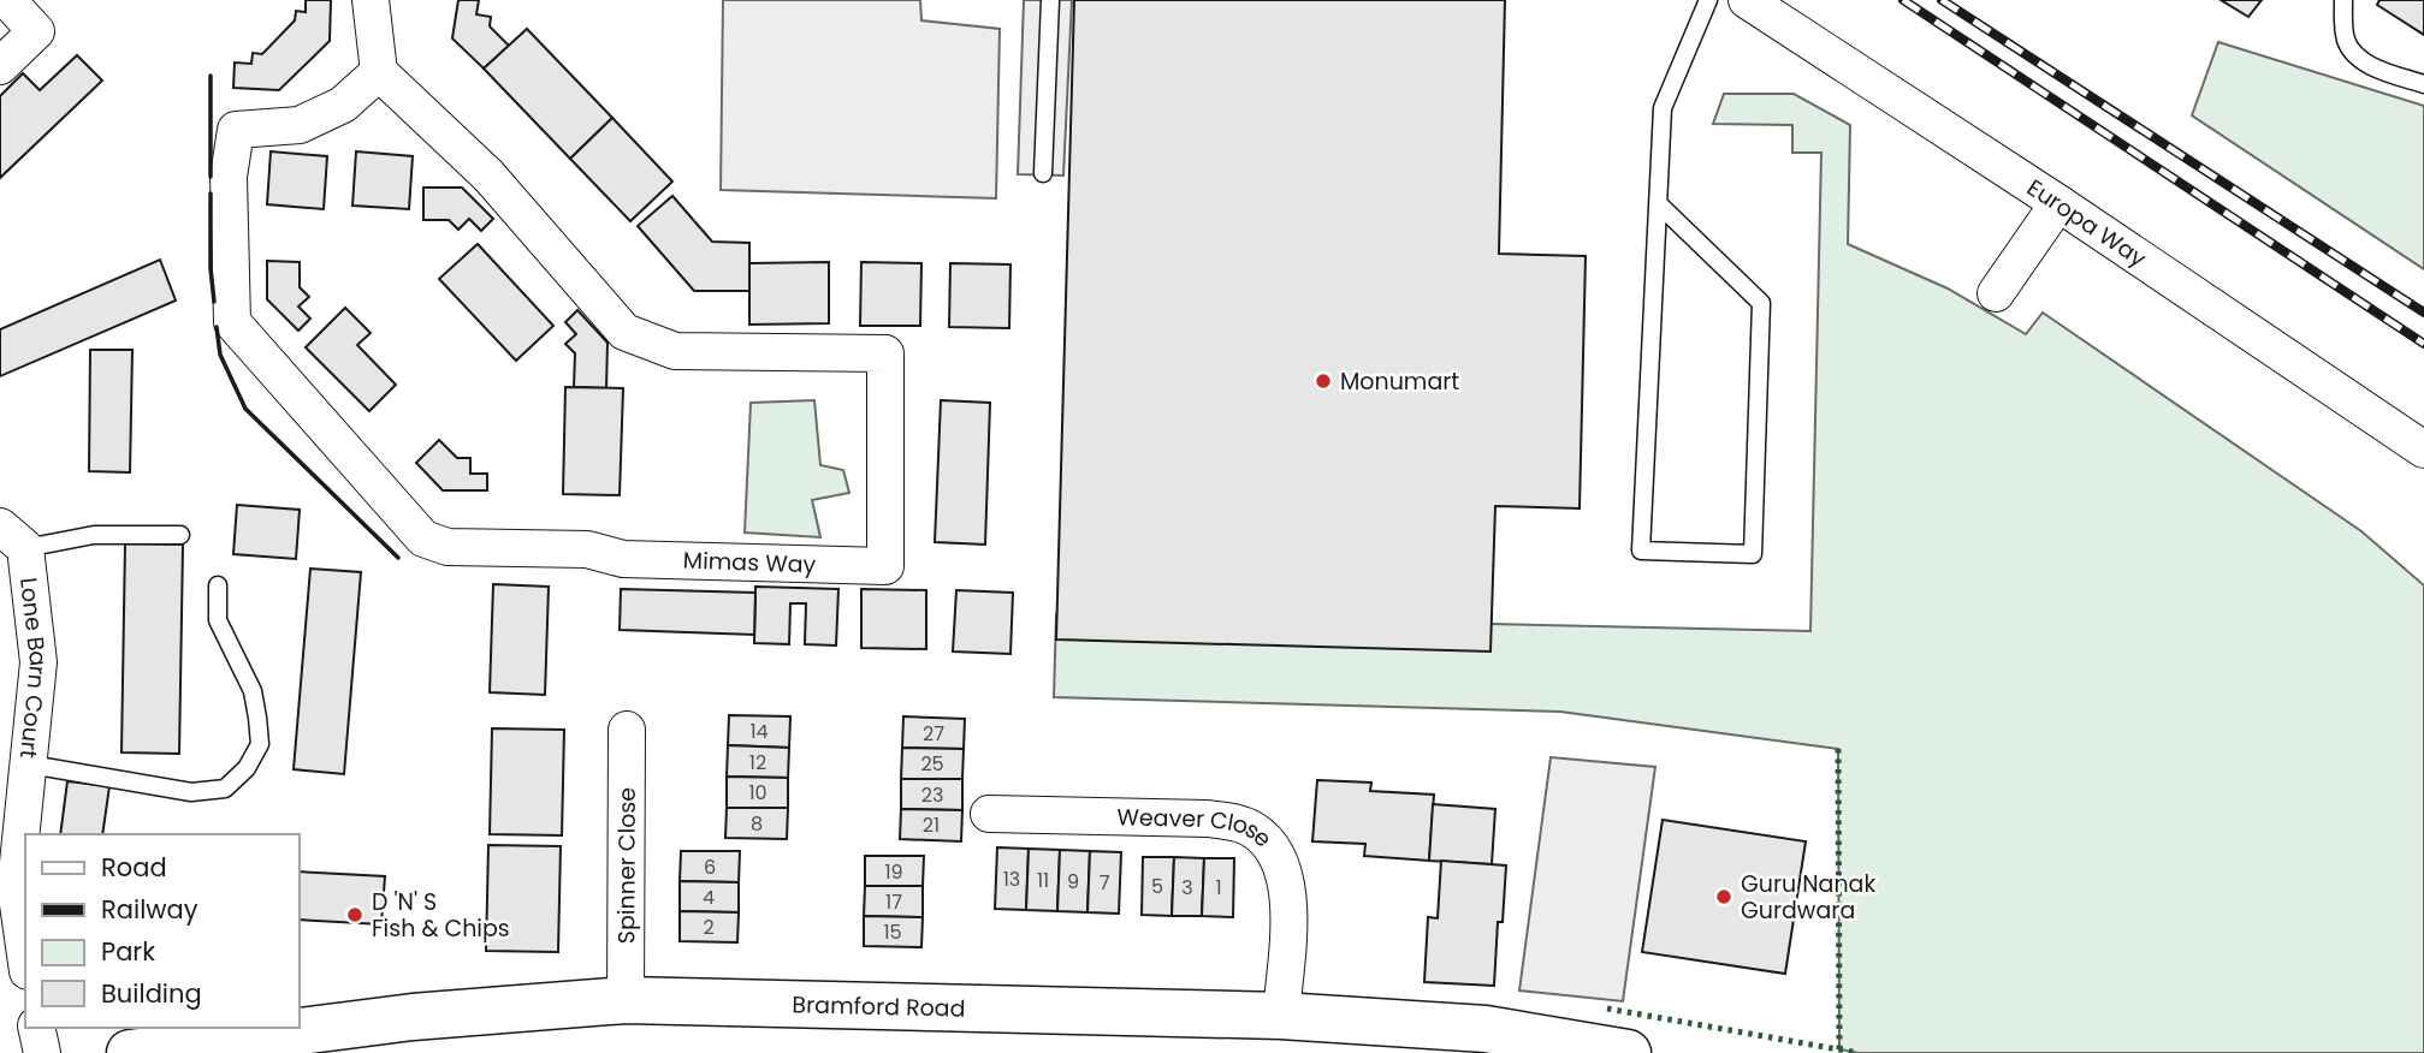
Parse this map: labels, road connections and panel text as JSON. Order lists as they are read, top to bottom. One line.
{"streets":{"main road":["Bramford Road"],"street":["Europa Way","Mimas Way","Lone Barn Court","Weaver Close","Spinner Close"]},"crossings":[["Weaver Close","Bramford Road"],["Spinner Close","Bramford Road"]],"places":["Monumart","Guru Nanak Gurdwara","D 'N' S Fish & Chips"],"house_numbers":["14","27","12","25","10","23","8","21","6","19","13","11","9","7","5","3","1","4","17","2","15"],"legend":["Road","Railway","Park","Building"]}
